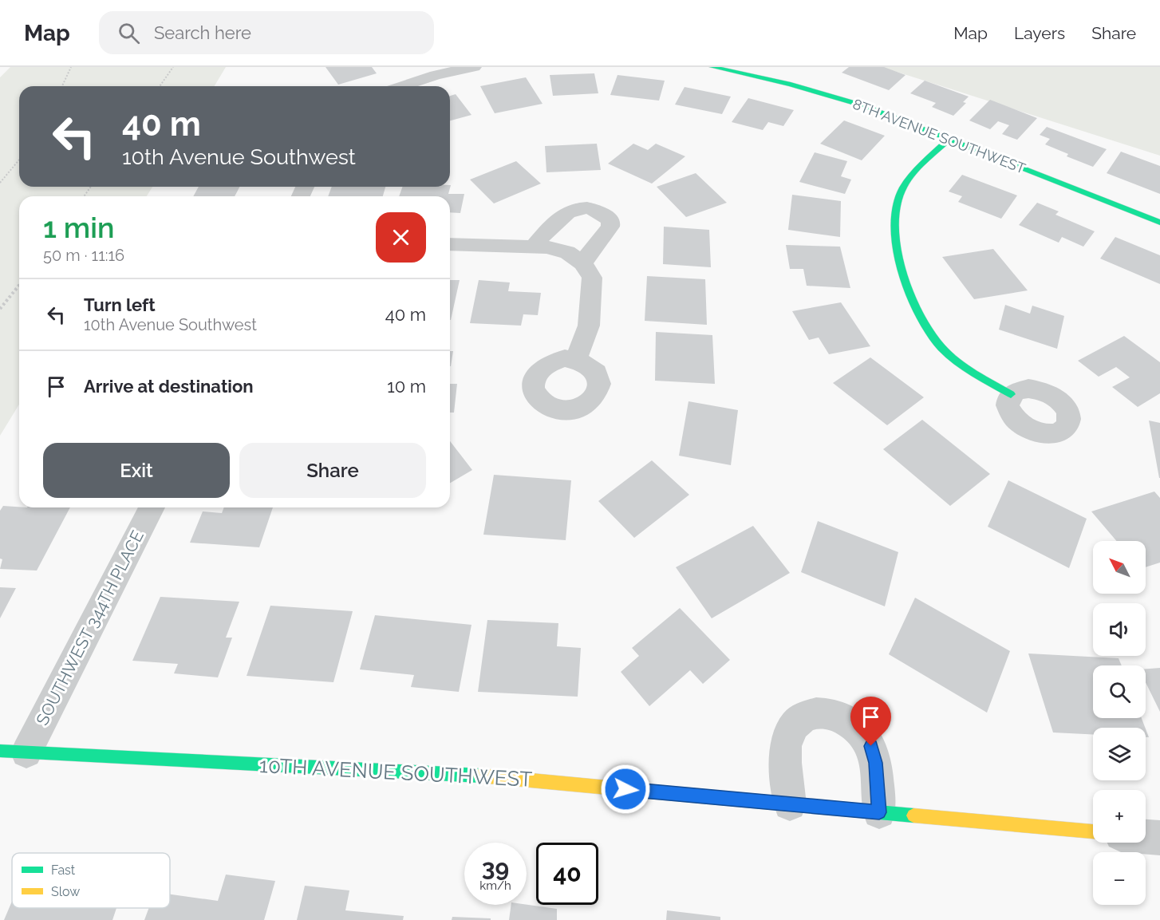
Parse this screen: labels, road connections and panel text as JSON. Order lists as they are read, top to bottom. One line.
{"streets":{"street":["8TH AVENUE SOUTHWEST","SOUTHWEST 344TH PLACE","10TH AVENUE SOUTHWEST"]},"crossings":[["SOUTHWEST 344TH PLACE","10TH AVENUE SOUTHWEST"]],"legend":["Fast","Slow"],"north":"top left","page":{"header":"Map","search":"Search here","nav":["Map","Layers","Share"],"turn":["40 m","10th Avenue Southwest"],"heading":["1 min","50 m · 11:16"],"list":[{"name":"Turn left","note":"10th Avenue Southwest","value":"40 m"},{"name":"Arrive at destination","value":"10 m"}],"buttons":["Exit","Share"],"map_buttons":["+","−"],"speed":"39 km/h","limit":"40"}}
